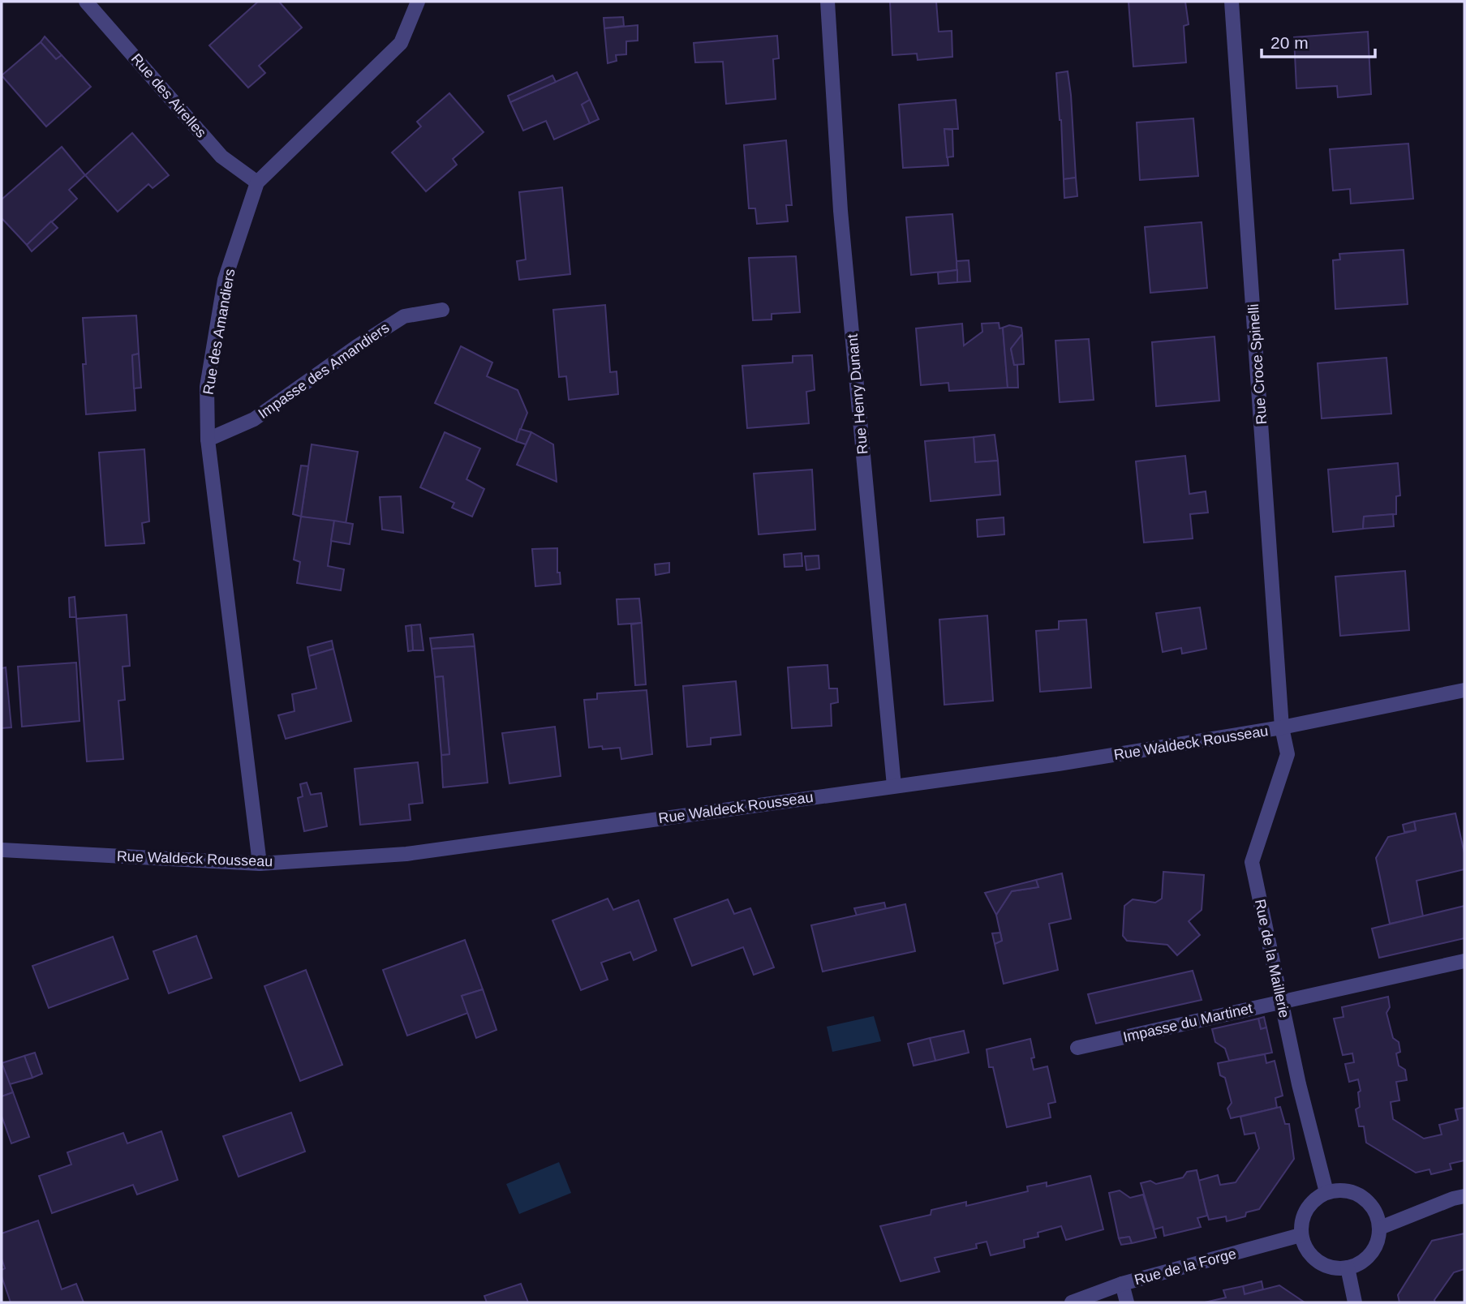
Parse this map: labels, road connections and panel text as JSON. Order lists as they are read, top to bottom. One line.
{"streets":{"street":["Rue des Airelles","Rue des Amandiers","Rue Croce Spinelli","Impasse des Amandiers","Rue Henry Dunant","Rue Waldeck Rousseau","Rue de la Maillerie","Impasse du Martinet","Rue de la Forge"]},"crossings":[["Rue des Airelles","Rue des Amandiers"],["Rue des Amandiers","Impasse des Amandiers"],["Rue des Amandiers","Rue Waldeck Rousseau"],["Rue Croce Spinelli","Rue Waldeck Rousseau"],["Rue Croce Spinelli","Rue de la Maillerie"],["Rue Henry Dunant","Rue Waldeck Rousseau"],["Rue Waldeck Rousseau","Rue de la Maillerie"],["Rue de la Maillerie","Impasse du Martinet"],["Rue de la Maillerie","Rue de la Forge"]],"scale_bar":"20 m"}
